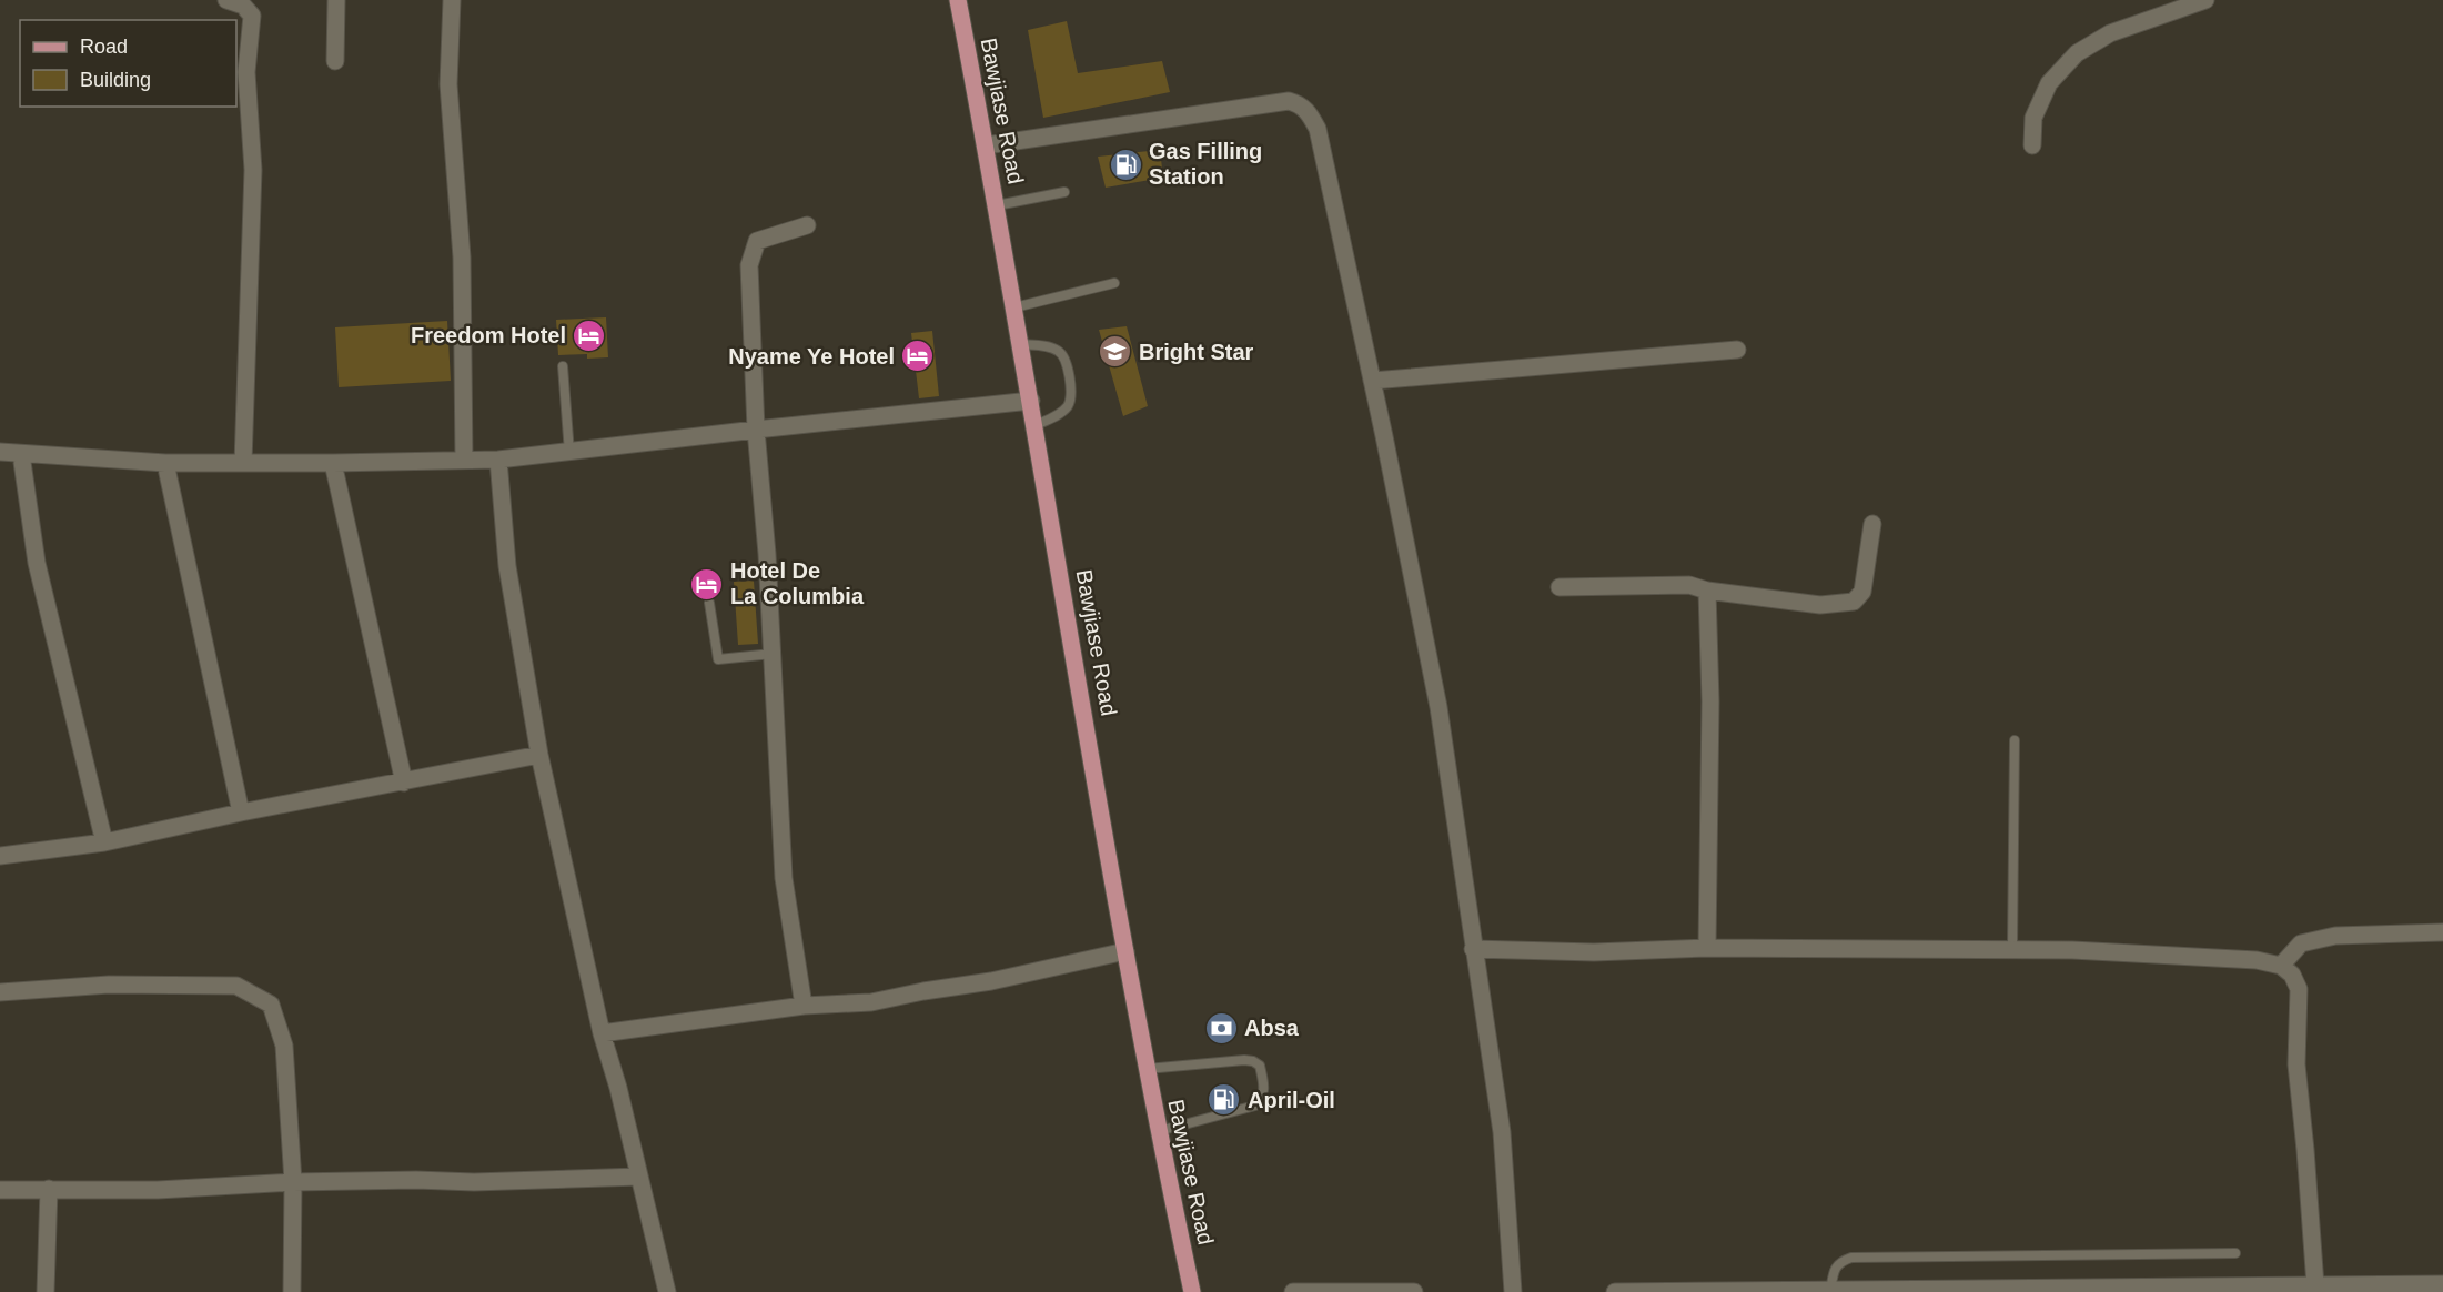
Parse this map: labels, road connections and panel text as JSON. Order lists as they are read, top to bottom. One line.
{"streets":{"main road":["Bawjiase Road"]},"places":{"fuel station":["Gas Filling Station","April-Oil"],"hotel":["Freedom Hotel","Nyame Ye Hotel","Hotel De La Columbia"],"school or university":["Bright Star"],"bank":["Absa"]},"legend":["Road","Building"]}
